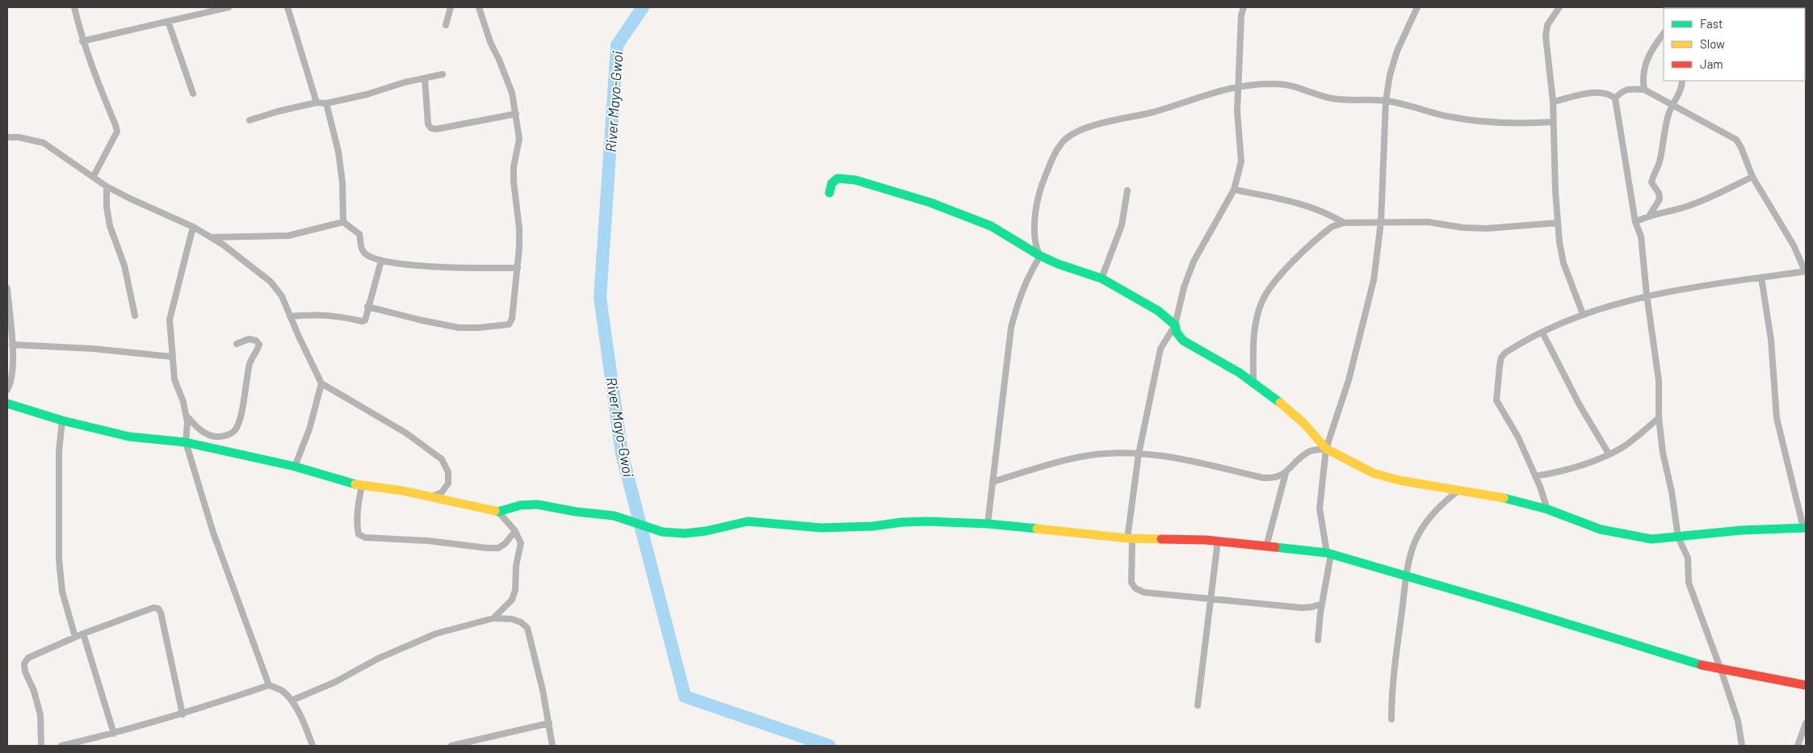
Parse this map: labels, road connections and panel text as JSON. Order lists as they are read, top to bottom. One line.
{"water":["River Mayo-Gwoi"],"legend":["Fast","Slow","Jam"]}
